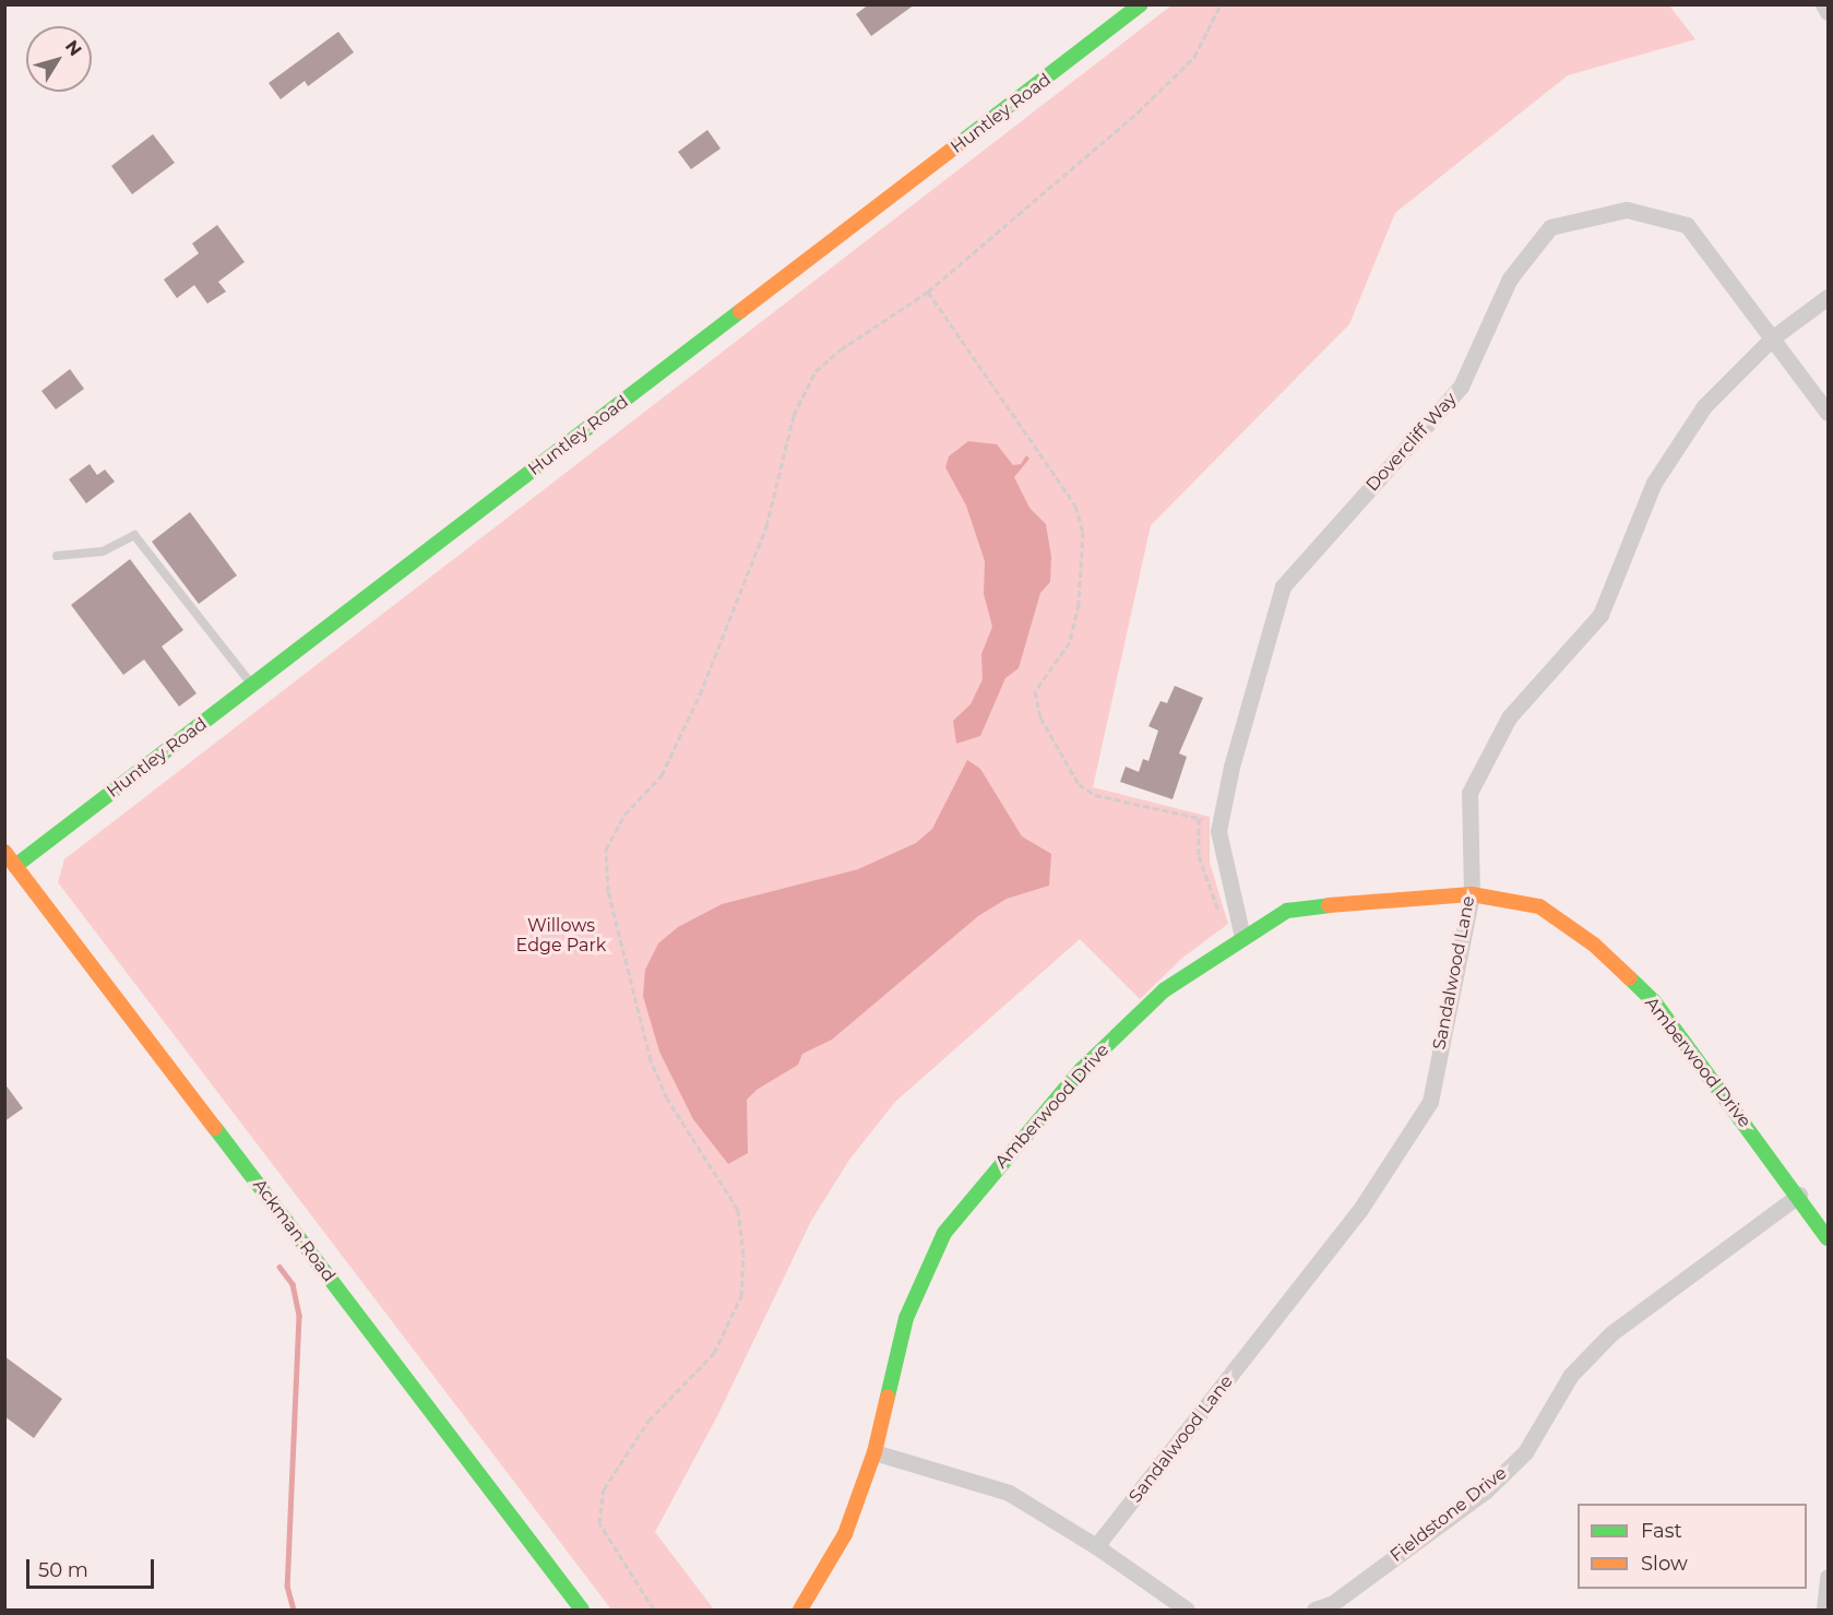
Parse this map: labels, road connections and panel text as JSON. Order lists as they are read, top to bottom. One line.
{"streets":{"street":["Huntley Road","Dovercliff Way","Sandalwood Lane","Amberwood Drive","Ackman Road","Fieldstone Drive"]},"crossings":[["Huntley Road","Ackman Road"],["Dovercliff Way","Sandalwood Lane"],["Dovercliff Way","Amberwood Drive"],["Sandalwood Lane","Amberwood Drive"],["Amberwood Drive","Fieldstone Drive"]],"parks":["Willows Edge Park"],"legend":["Fast","Slow"],"scale_bar":"50 m","north":"top right"}
